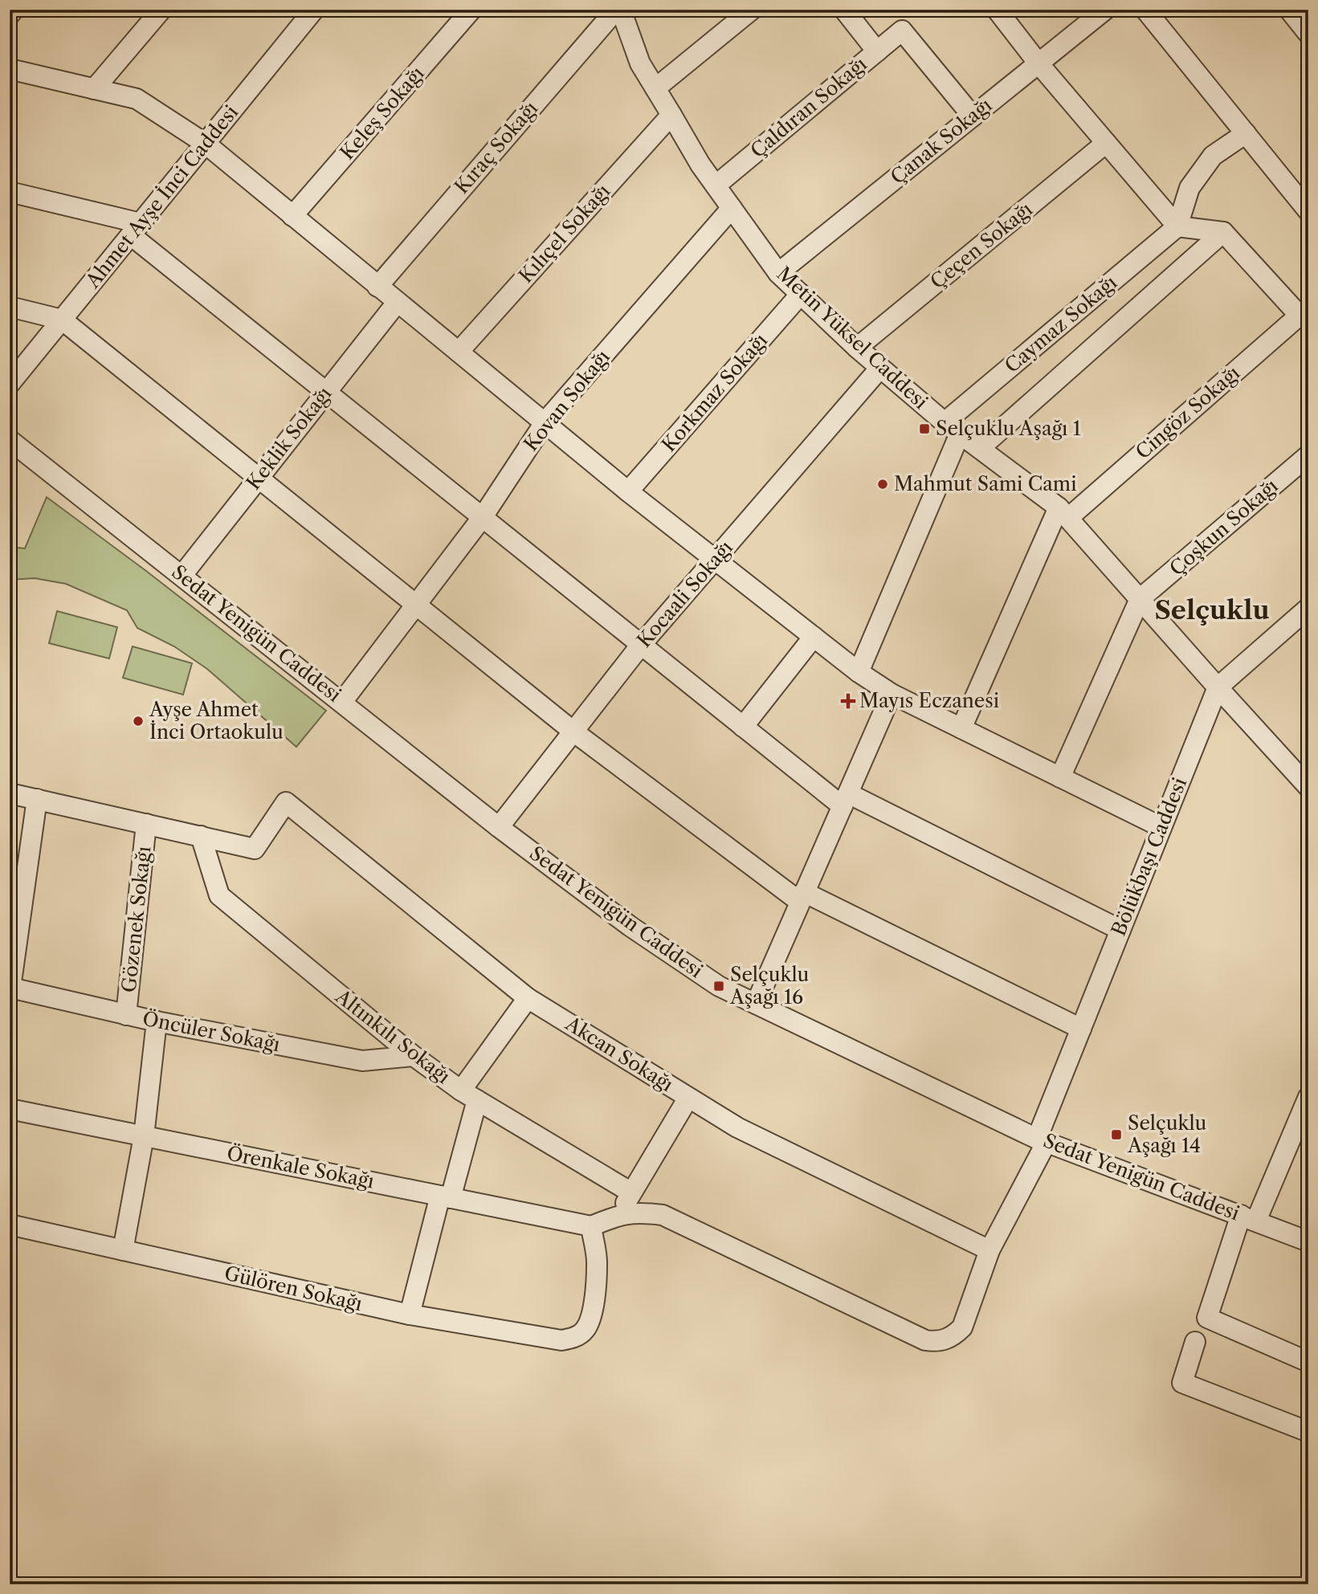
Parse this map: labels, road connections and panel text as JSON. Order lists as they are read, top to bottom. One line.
{"streets":{"street":["Çaldıran Sokağı","Keleş Sokağı","Çanak Sokağı","Kıraç Sokağı","Ahmet Ayşe İnci Caddesi","Kılıçel Sokağı","Çeçen Sokağı","Caymaz Sokağı","Metin Yüksel Caddesi","Korkmaz Sokağı","Kovan Sokağı","Cingöz Sokağı","Keklik Sokağı","Çoşkun Sokağı","Kocaali Sokağı","Sedat Yenigün Caddesi","Bölükbaşı Caddesi","Gözenek Sokağı","Öncüler Sokağı","Altınkılı Sokağı","Akcan Sokağı","Örenkale Sokağı","Gülören Sokağı"]},"crossings":[["Çaldıran Sokağı","Çanak Sokağı"],["Çaldıran Sokağı","Metin Yüksel Caddesi"],["Çanak Sokağı","Metin Yüksel Caddesi"],["Kılıçel Sokağı","Metin Yüksel Caddesi"],["Çeçen Sokağı","Metin Yüksel Caddesi"],["Caymaz Sokağı","Metin Yüksel Caddesi"],["Metin Yüksel Caddesi","Korkmaz Sokağı"],["Metin Yüksel Caddesi","Kovan Sokağı"],["Metin Yüksel Caddesi","Cingöz Sokağı"],["Metin Yüksel Caddesi","Çoşkun Sokağı"],["Metin Yüksel Caddesi","Kocaali Sokağı"],["Metin Yüksel Caddesi","Bölükbaşı Caddesi"],["Kovan Sokağı","Sedat Yenigün Caddesi"],["Keklik Sokağı","Sedat Yenigün Caddesi"],["Kocaali Sokağı","Sedat Yenigün Caddesi"],["Sedat Yenigün Caddesi","Bölükbaşı Caddesi"],["Bölükbaşı Caddesi","Akcan Sokağı"],["Gözenek Sokağı","Öncüler Sokağı"],["Öncüler Sokağı","Altınkılı Sokağı"],["Altınkılı Sokağı","Akcan Sokağı"],["Örenkale Sokağı","Gülören Sokağı"]],"districts":["Selçuklu"],"places":{"transit":["Selçuklu Aşağı 1","Selçuklu Aşağı 16","Selçuklu Aşağı 14"],"other":["Mahmut Sami Cami","Ayşe Ahmet İnci Ortaokulu"],"health":["Mayıs Eczanesi"]}}
